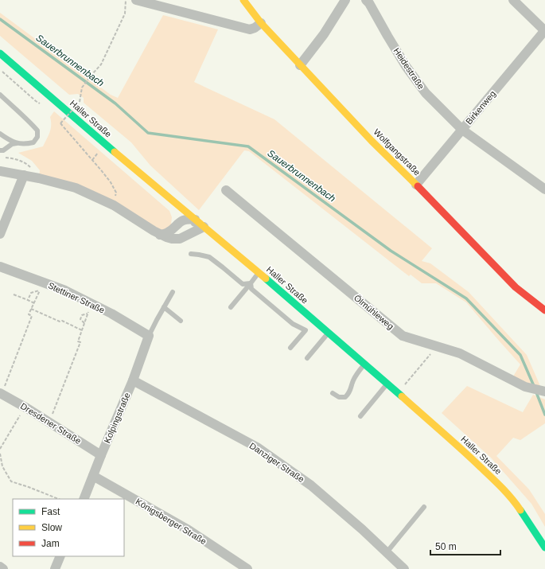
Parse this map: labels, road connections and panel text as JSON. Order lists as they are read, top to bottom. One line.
{"streets":{"main road":["Haller Straße","Wolfgangstraße"],"street":["Heidestraße","Birkenweg","Stettiner Straße","Ölmühleweg","Kolpingstraße","Dresdener Straße","Danziger Straße","Königsberger Straße"]},"crossings":[["Heidestraße","Birkenweg"],["Birkenweg","Wolfgangstraße"],["Stettiner Straße","Kolpingstraße"],["Kolpingstraße","Dresdener Straße"],["Kolpingstraße","Danziger Straße"],["Kolpingstraße","Königsberger Straße"]],"water":["Sauerbrunnenbach"],"legend":["Fast","Slow","Jam"],"scale_bar":"50 m"}
